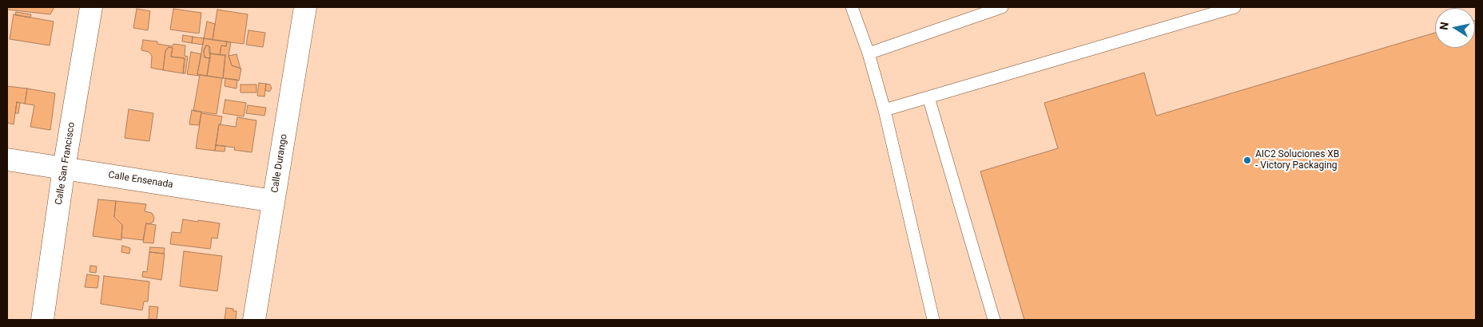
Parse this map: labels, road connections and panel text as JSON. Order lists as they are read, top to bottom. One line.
{"streets":{"street":["Calle San Francisco","Calle Durango","Calle Ensenada"]},"crossings":[["Calle San Francisco","Calle Ensenada"],["Calle Durango","Calle Ensenada"]],"places":["AIC2 Soluciones XB - Victory Packaging"],"north":"left"}
